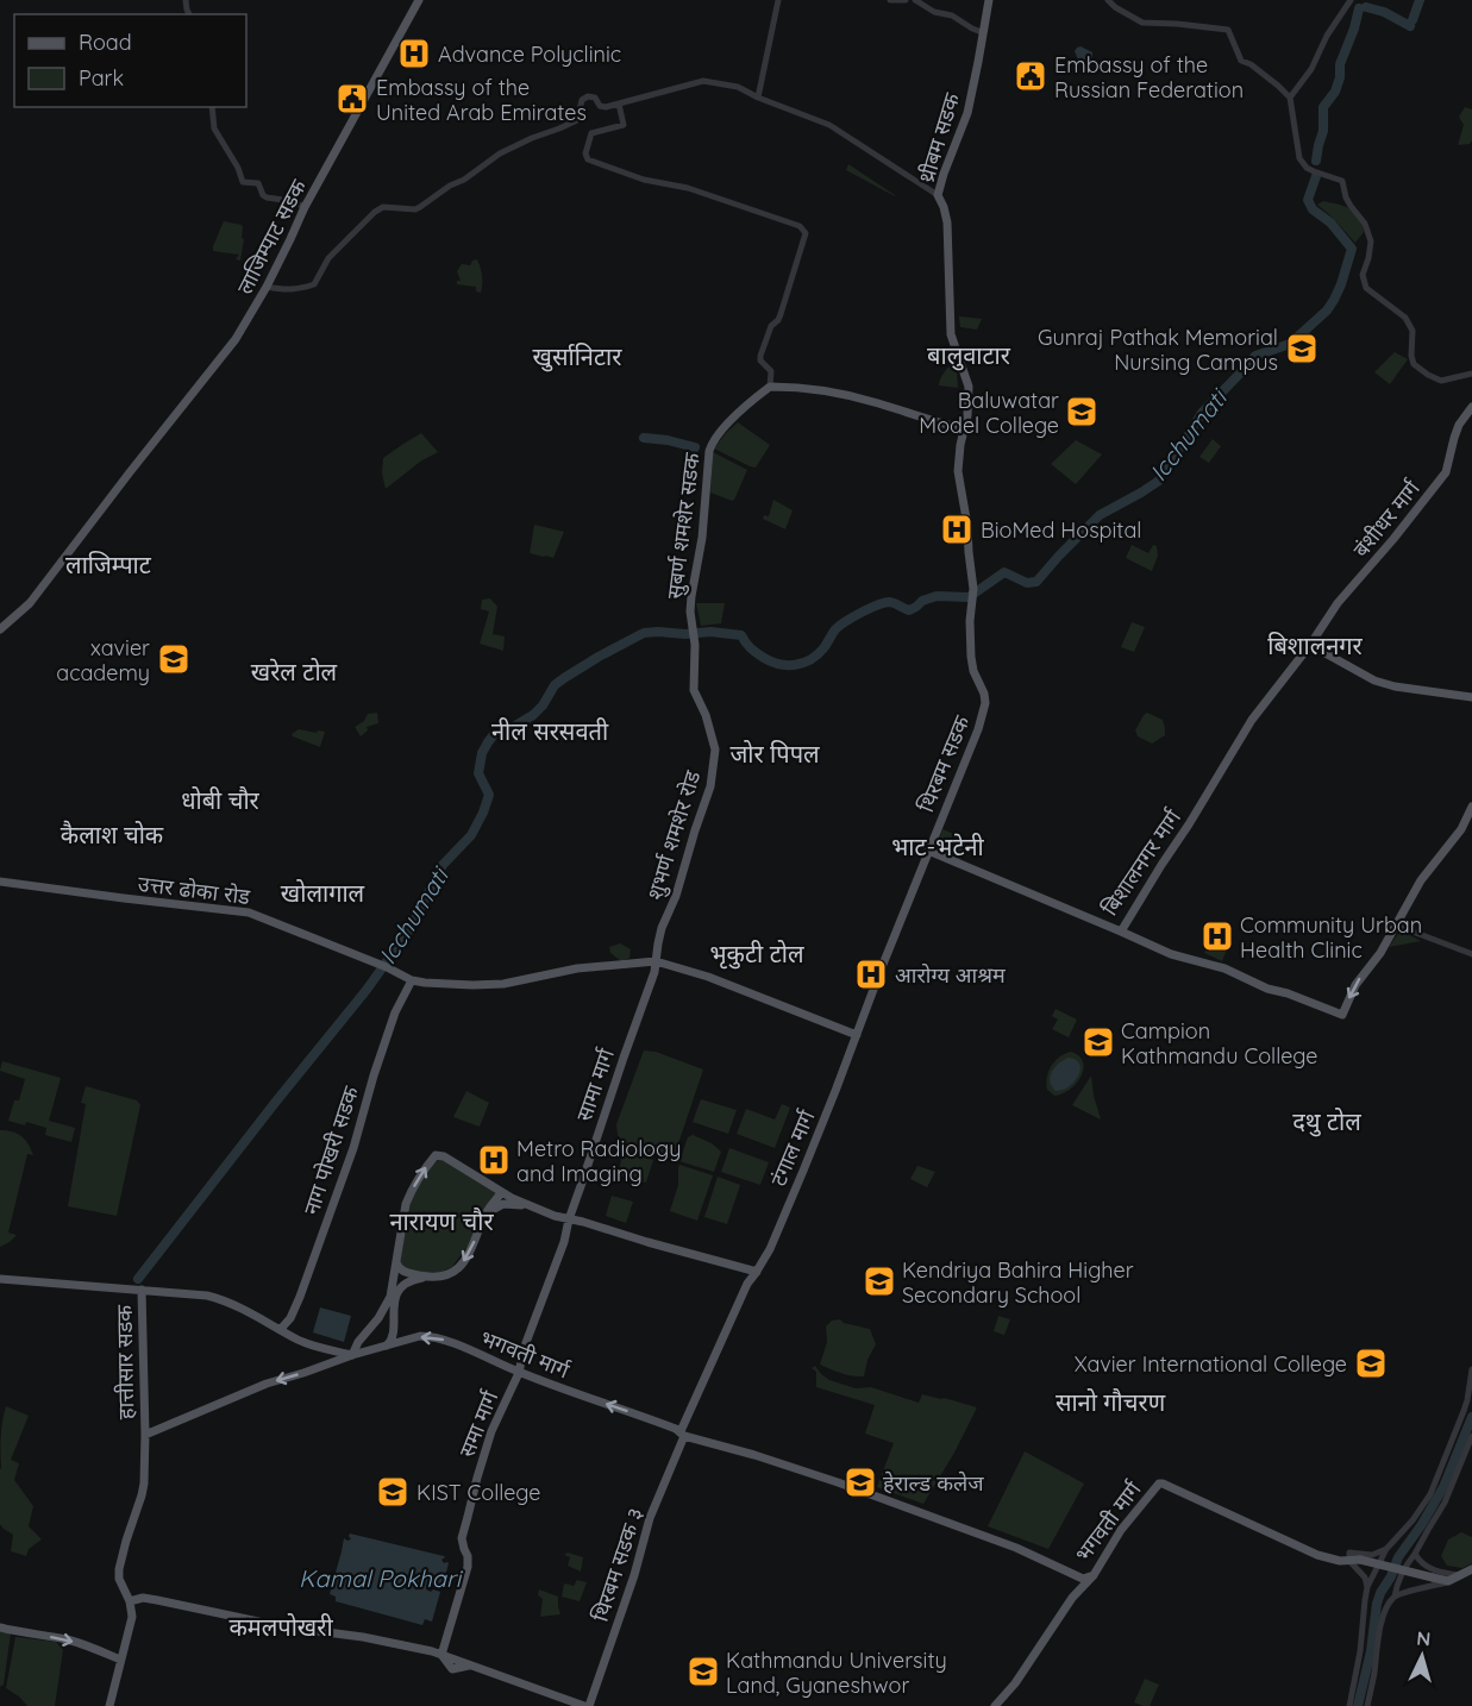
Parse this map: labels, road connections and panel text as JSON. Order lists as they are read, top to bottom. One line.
{"streets":{"main road":["थ्रीबम सडक","लाजिम्पाट सडक","बंशीधर मार्ग","सुबर्ण शमशेर सडक","थिरबम सडक","शुभर्ण शमशेर रोड","बिशालनगर मार्ग","उत्तर ढोका रोड","सामा मार्ग","टंगाल मार्ग","नाग पोखरी सडक","भगवती मार्ग","हात्तीसार सडक","समा मार्ग","थिरबम सडक ३"]},"crossings":[["थ्रीबम सडक","थिरबम सडक"],["बंशीधर मार्ग","बिशालनगर मार्ग"],["सुबर्ण शमशेर सडक","शुभर्ण शमशेर रोड"],["थिरबम सडक","बिशालनगर मार्ग"],["थिरबम सडक","टंगाल मार्ग"],["शुभर्ण शमशेर रोड","सामा मार्ग"],["उत्तर ढोका रोड","नाग पोखरी सडक"],["सामा मार्ग","भगवती मार्ग"],["सामा मार्ग","समा मार्ग"],["टंगाल मार्ग","भगवती मार्ग"],["टंगाल मार्ग","थिरबम सडक ३"],["भगवती मार्ग","हात्तीसार सडक"],["भगवती मार्ग","समा मार्ग"],["भगवती मार्ग","थिरबम सडक ३"]],"one_way":["भगवती मार्ग"],"districts":["बालुवाटार","खुर्सानिटार","लाजिम्पाट","बिशालनगर","खरेल टोल","नील सरसवती","जोर पिपल","धोबी चौर","कैलाश चोक","भाट-भटेनी","खोलागाल","भृकुटी टोल","दथु टोल","नारायण चौर","सानो गौचरण","कमलपोखरी"],"water":["Icchumati","Kamal Pokhari"],"places":{"hospital":["Advance Polyclinic","BioMed Hospital","Community Urban Health Clinic","आरोग्य आश्रम","Metro Radiology and Imaging"],"public building":["Embassy of the Russian Federation","Embassy of the United Arab Emirates"],"school or university":["Gunraj Pathak Memorial Nursing Campus","Baluwatar Model College","xavier academy","Campion Kathmandu College","Kendriya Bahira Higher Secondary School","Xavier International College","हेराल्ड कलेज","KIST College","Kathmandu University Land, Gyaneshwor"]},"legend":["Road","Park"],"north":"top"}
